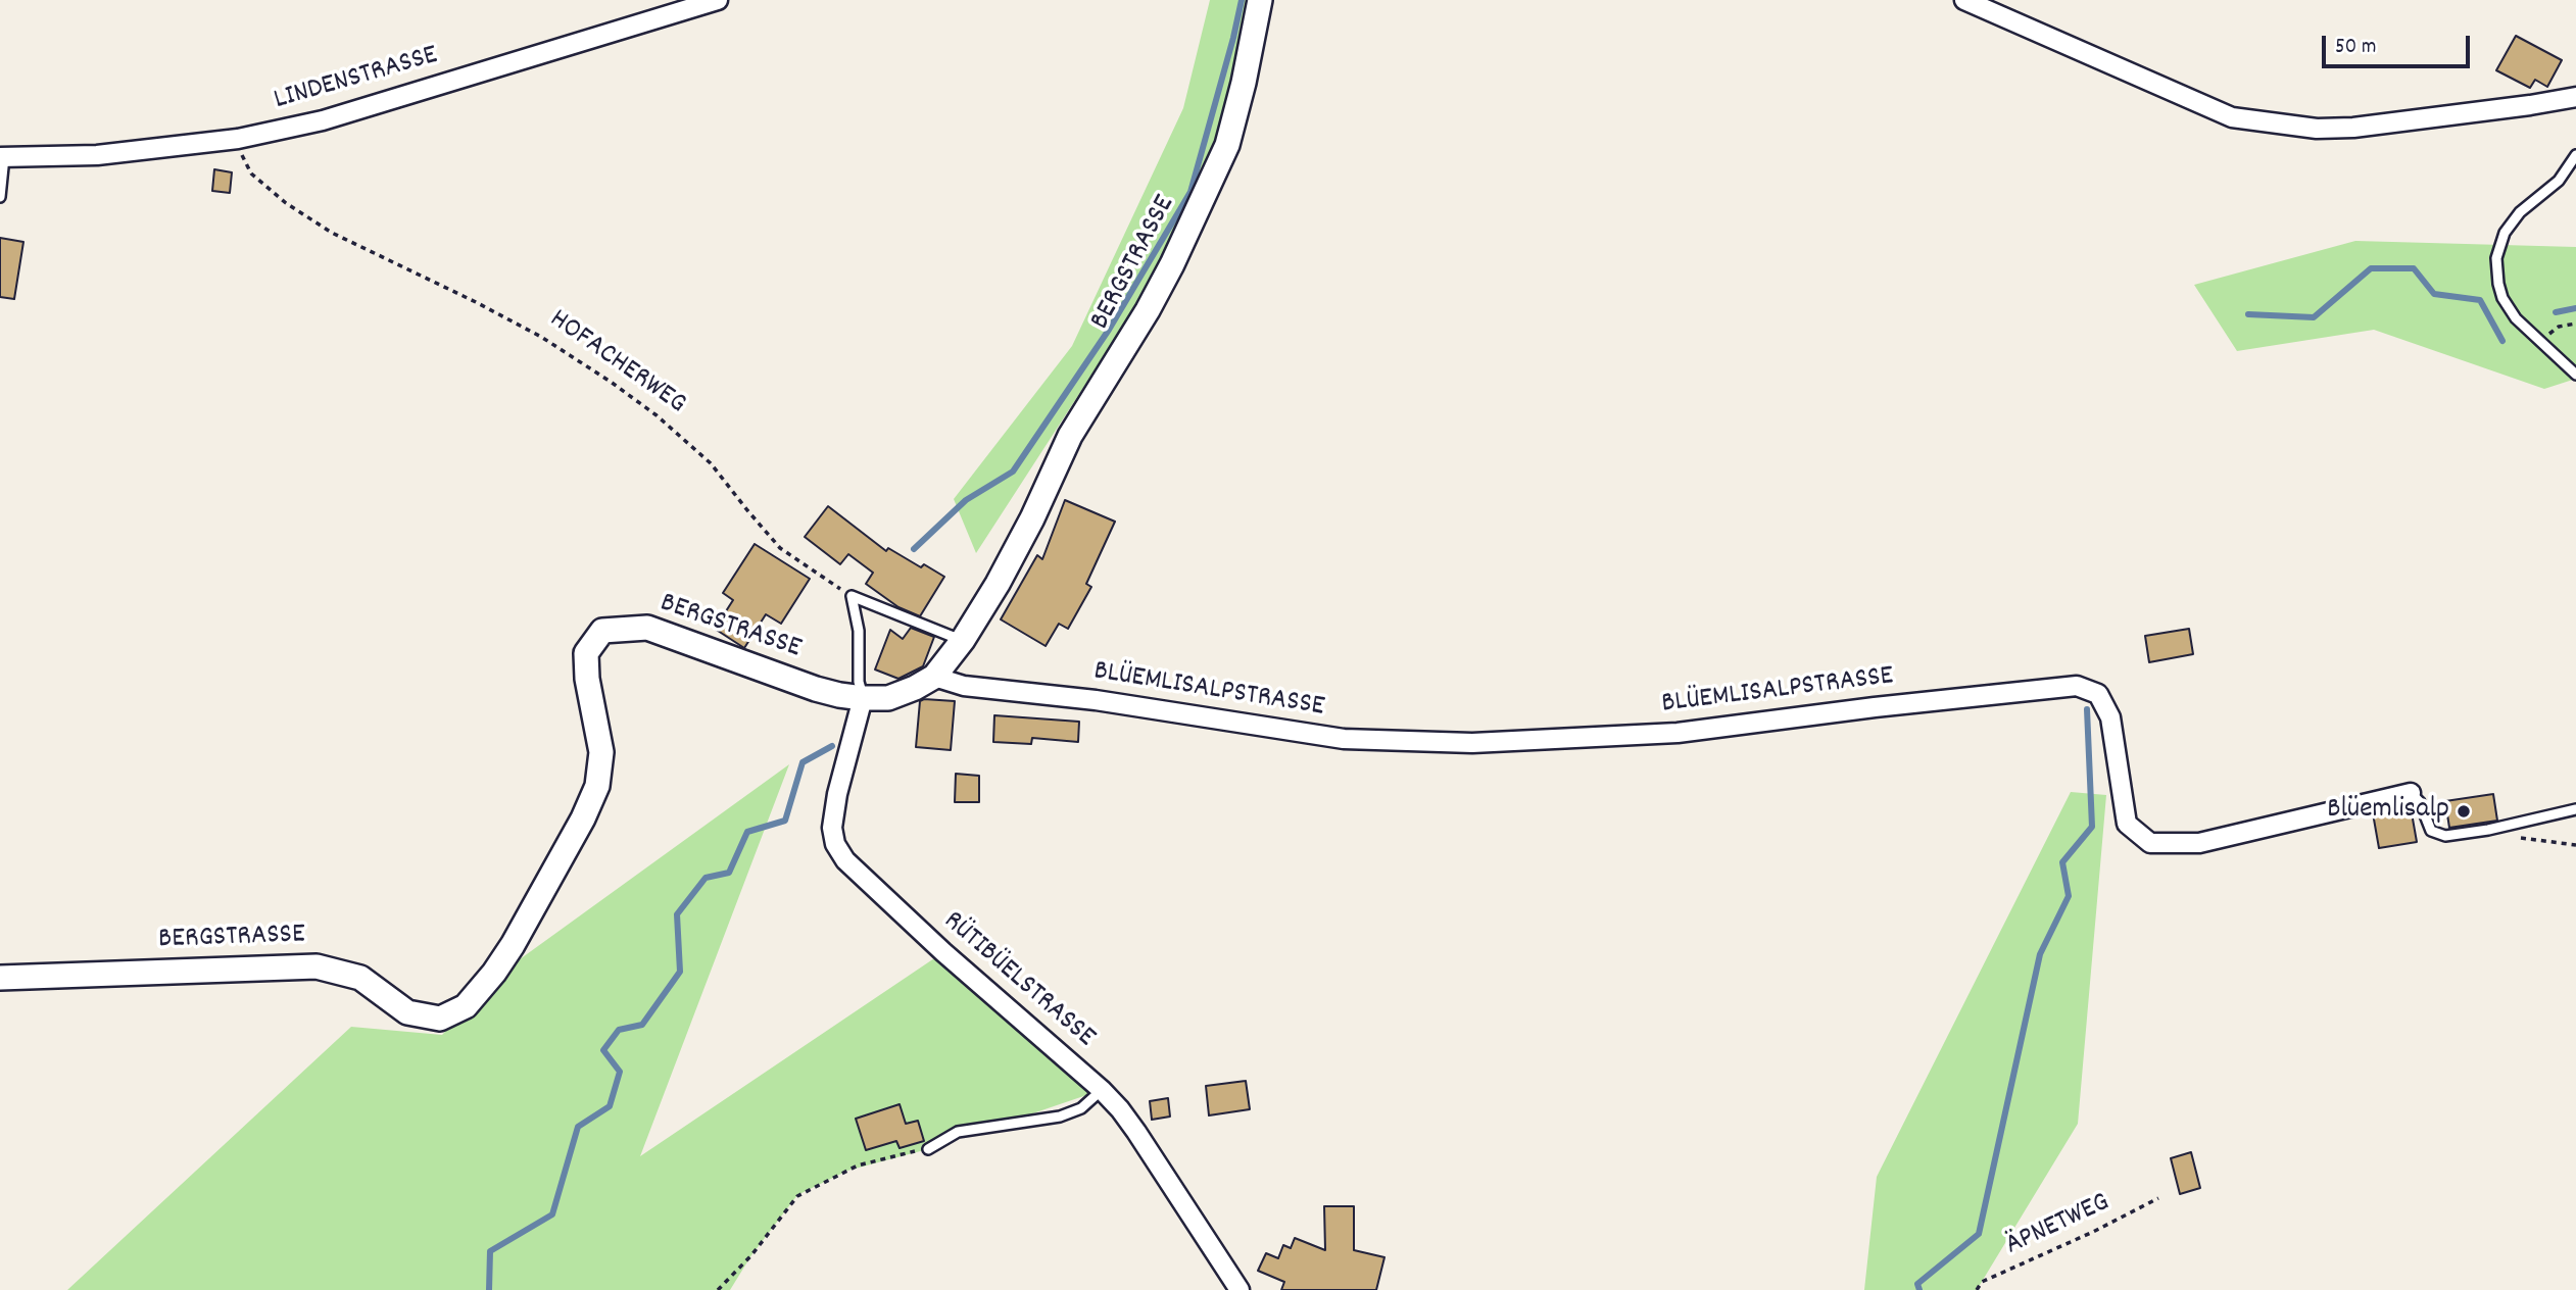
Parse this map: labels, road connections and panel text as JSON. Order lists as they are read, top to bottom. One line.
{"streets":{"street":["LINDENSTRASSE","BERGSTRASSE","BLÜEMLISALPSTRASSE","RÜTIBÜELSTRASSE"],"path":["HOFACHERWEG","ÄPNETWEG"]},"crossings":[["BERGSTRASSE","BLÜEMLISALPSTRASSE"],["BERGSTRASSE","RÜTIBÜELSTRASSE"]],"places":["Blüemlisalp"],"scale_bar":"50 m"}
